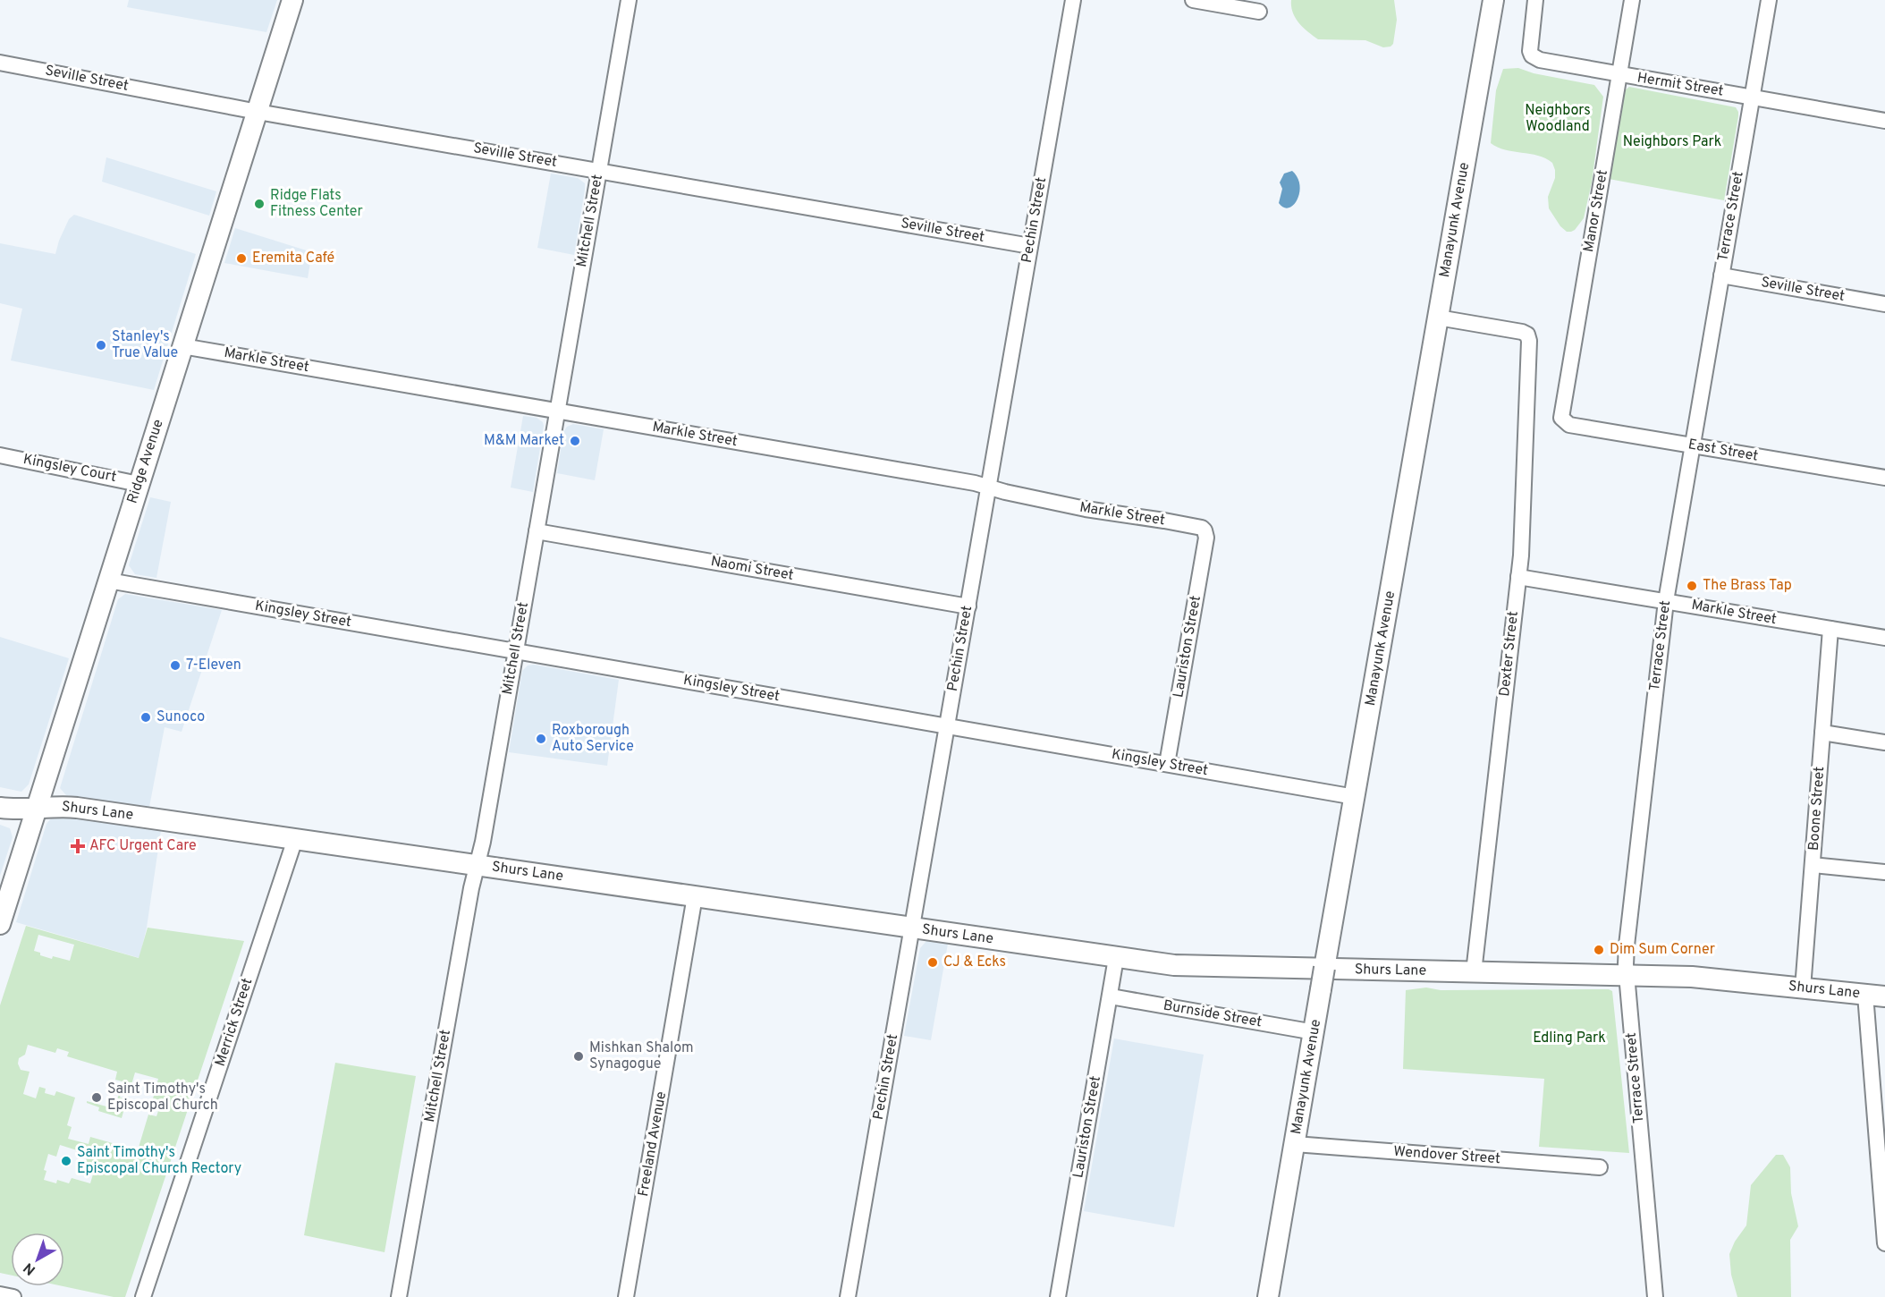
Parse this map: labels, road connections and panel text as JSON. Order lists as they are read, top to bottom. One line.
{"streets":{"street":["Seville Street","Hermit Street","Manor Street","Terrace Street","Pechin Street","Manayunk Avenue","Mitchell Street","Markle Street","East Street","Ridge Avenue","Kingsley Court","Naomi Street","Kingsley Street","Lauriston Street","Dexter Street","Boone Street","Shurs Lane","Burnside Street","Merrick Street","Freeland Avenue","Wendover Street"]},"crossings":[["Seville Street","Terrace Street"],["Seville Street","Pechin Street"],["Seville Street","Mitchell Street"],["Seville Street","Ridge Avenue"],["Hermit Street","Manor Street"],["Hermit Street","Terrace Street"],["Manor Street","East Street"],["Terrace Street","Markle Street"],["Terrace Street","East Street"],["Terrace Street","Shurs Lane"],["Pechin Street","Markle Street"],["Pechin Street","Naomi Street"],["Pechin Street","Kingsley Street"],["Pechin Street","Shurs Lane"],["Manayunk Avenue","Kingsley Street"],["Manayunk Avenue","Dexter Street"],["Manayunk Avenue","Burnside Street"],["Manayunk Avenue","Wendover Street"],["Mitchell Street","Markle Street"],["Mitchell Street","Naomi Street"],["Mitchell Street","Kingsley Street"],["Mitchell Street","Shurs Lane"],["Markle Street","Ridge Avenue"],["Markle Street","Lauriston Street"],["Markle Street","Dexter Street"],["Markle Street","Boone Street"],["Ridge Avenue","Kingsley Court"],["Ridge Avenue","Kingsley Street"],["Ridge Avenue","Shurs Lane"],["Kingsley Street","Lauriston Street"],["Lauriston Street","Shurs Lane"],["Lauriston Street","Burnside Street"],["Dexter Street","Shurs Lane"],["Boone Street","Shurs Lane"],["Shurs Lane","Merrick Street"],["Shurs Lane","Freeland Avenue"]],"parks":["Neighbors Woodland","Neighbors Park","Edling Park"],"places":{"other":["Ridge Flats Fitness Center","Eremita Café","Stanley's True Value","M&M Market","The Brass Tap","7-Eleven","Sunoco","Roxborough Auto Service","Dim Sum Corner","CJ & Ecks","Mishkan Shalom Synagogue","Saint Timothy's Episcopal Church","Saint Timothy's Episcopal Church Rectory"],"health":["AFC Urgent Care"]},"north":"bottom left"}
